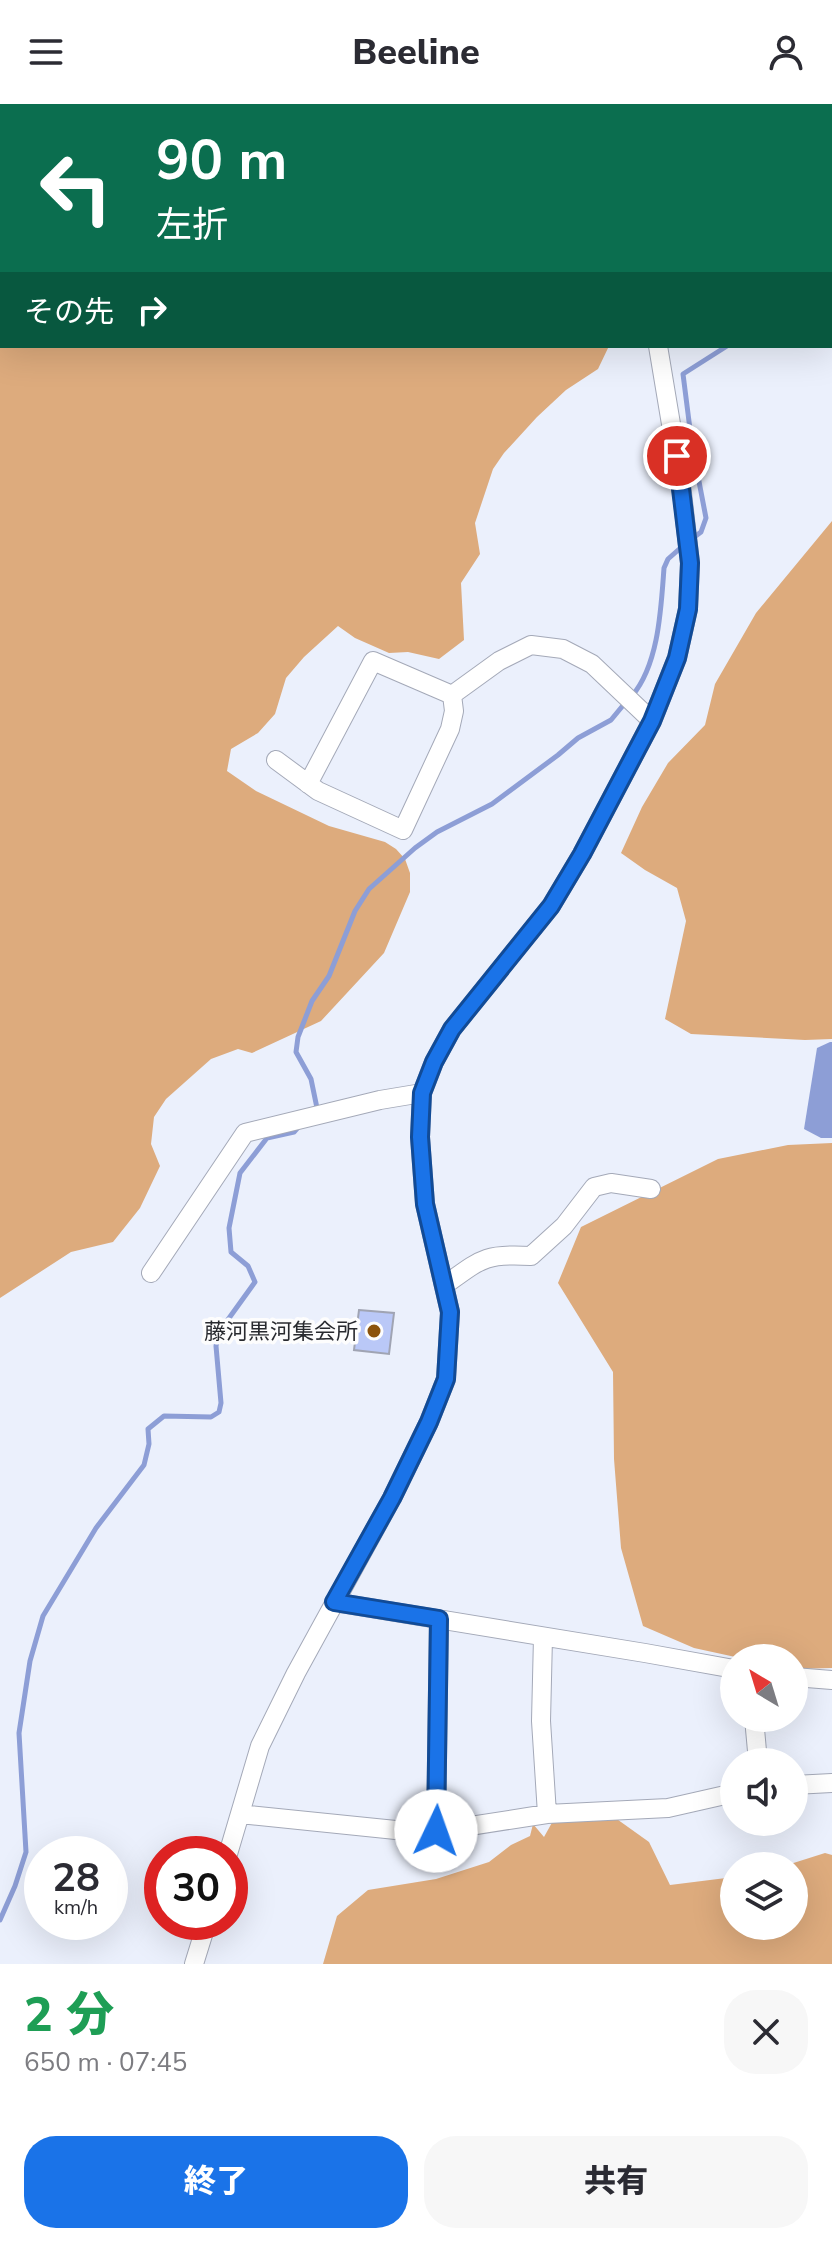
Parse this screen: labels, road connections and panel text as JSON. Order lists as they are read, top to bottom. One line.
{"places":["藤河黒河集会所"],"north":"top left","page":{"header":"Beeline","turn":["90 m","左折"],"then":"その先","speed":"28 km/h","limit":"30","heading":["2 分","650 m · 07:45"],"buttons":["終了","共有"]}}
